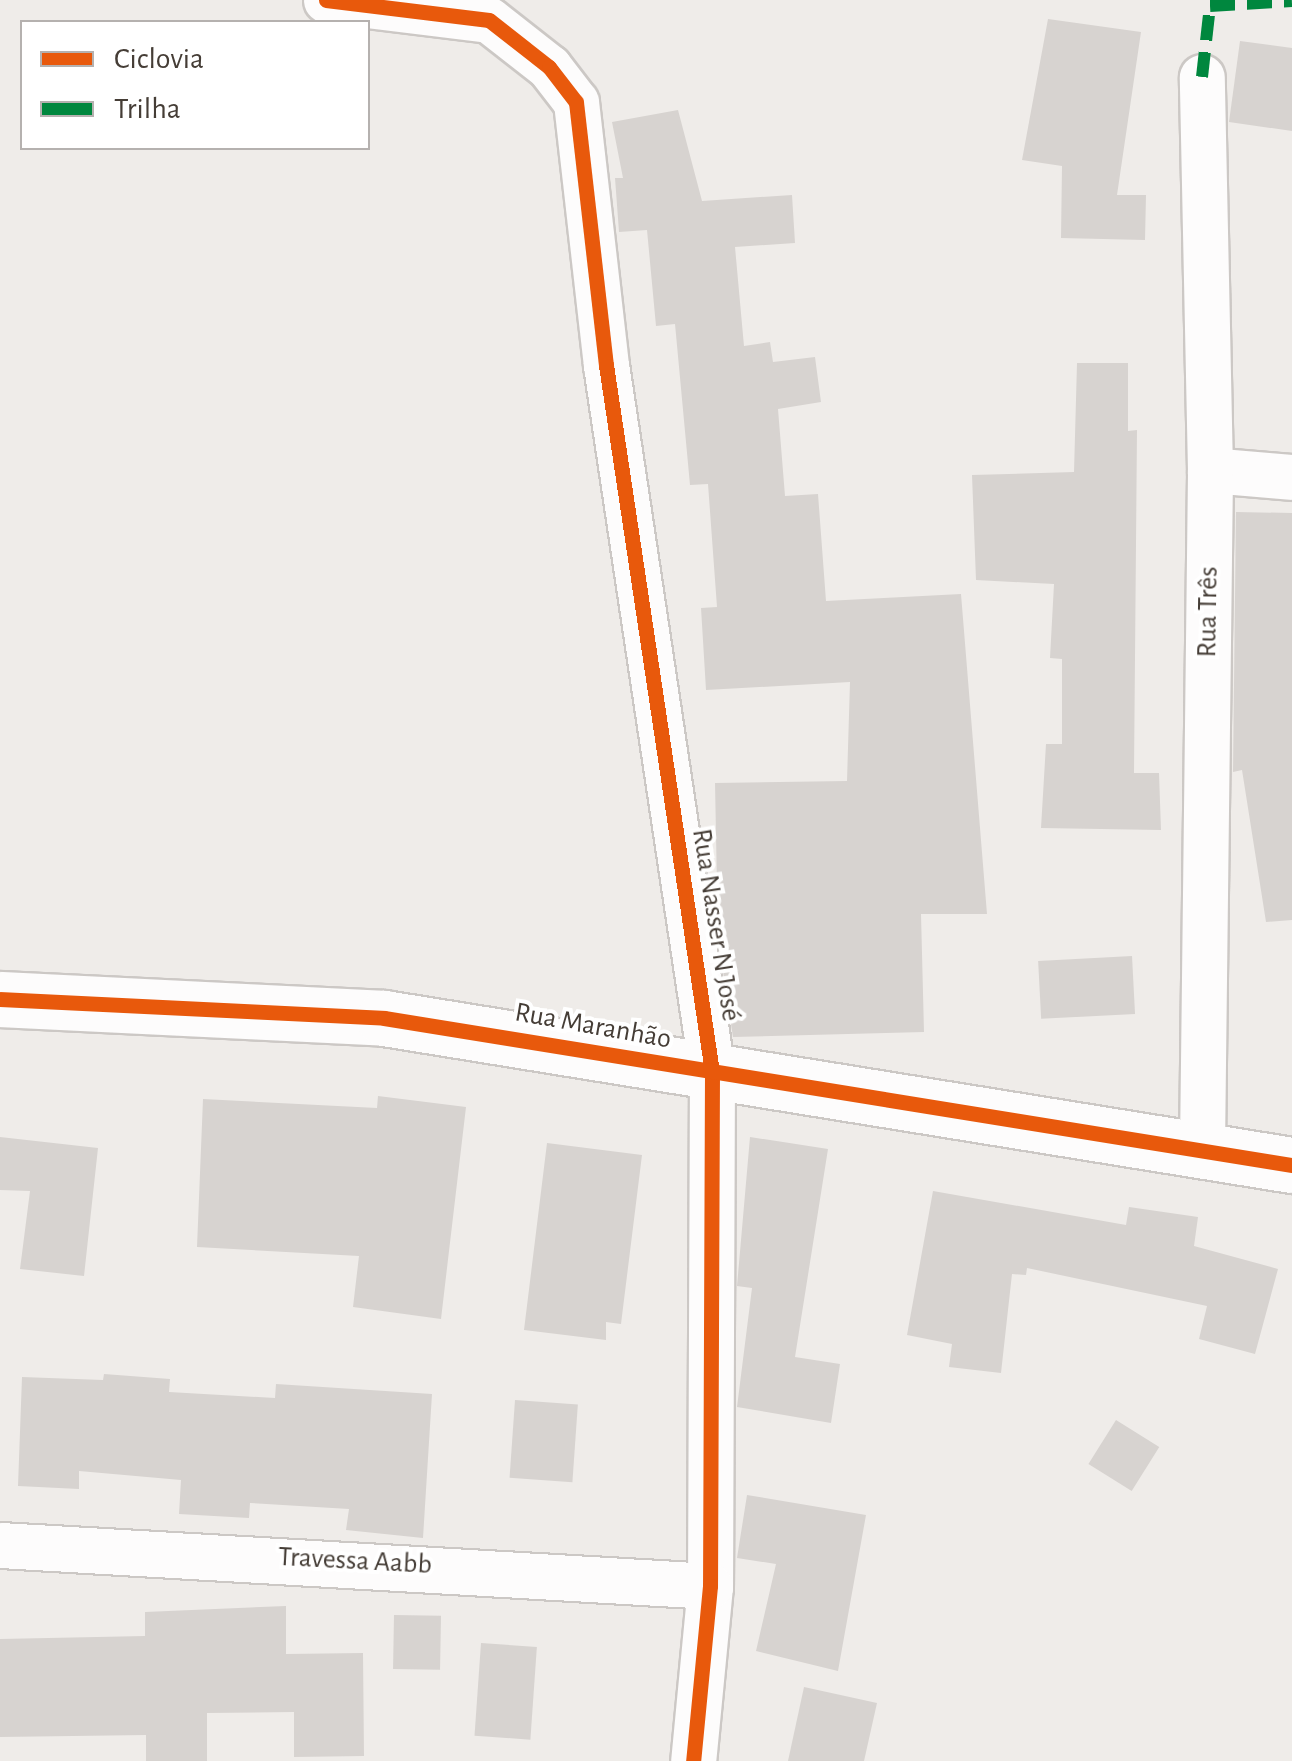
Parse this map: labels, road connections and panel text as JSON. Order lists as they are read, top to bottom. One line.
{"streets":{"street":["Rua Três","Rua Nasser N José","Rua Maranhão","Travessa Aabb"]},"crossings":[["Rua Três","Rua Maranhão"],["Rua Nasser N José","Rua Maranhão"],["Rua Nasser N José","Travessa Aabb"]],"legend":["Ciclovia","Trilha"]}
